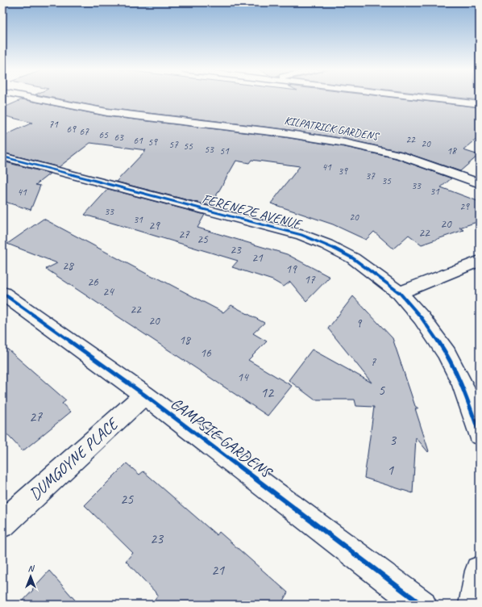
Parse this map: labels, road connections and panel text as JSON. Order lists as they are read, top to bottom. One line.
{"streets":{"street":["KILPATRICK GARDENS","FERENEZE AVENUE","CAMPSIE GARDENS","DUMGOYNE PLACE"]},"crossings":[["CAMPSIE GARDENS","DUMGOYNE PLACE"]],"house_numbers":["71","69","67","65","63","22","61","59","20","57","55","53","51","18","41","39","37","35","33","31","41","29","33","20","31","20","29","22","27","25","23","21","28","19","17","26","24","22","20","9","18","16","7","14","5","12","27","3","1","25","23","21"],"north":"top"}
